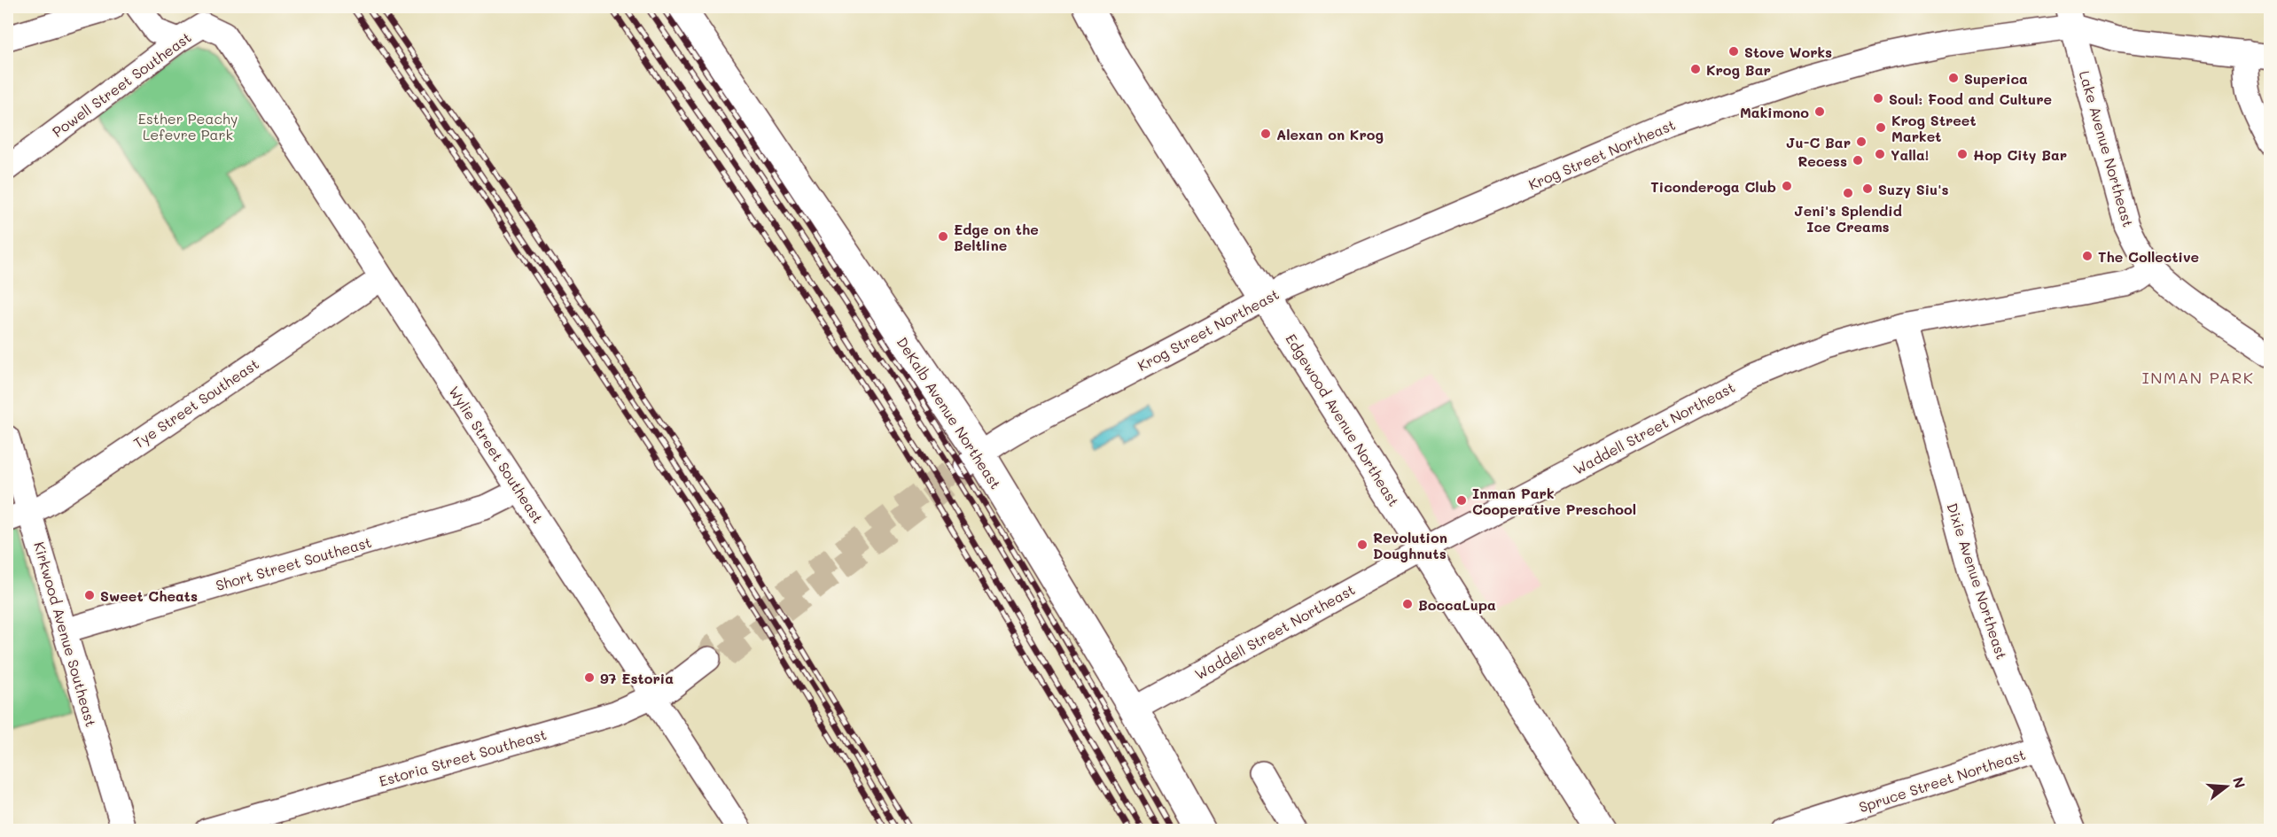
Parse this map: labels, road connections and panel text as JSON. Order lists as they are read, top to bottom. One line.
{"streets":{"main road":["DeKalb Avenue Northeast","Edgewood Avenue Northeast"],"street":["Powell Street Southeast","Lake Avenue Northeast","Krog Street Northeast","Tye Street Southeast","Waddell Street Northeast","Wylie Street Southeast","Short Street Southeast","Dixie Avenue Northeast","Kirkwood Avenue Southeast","Estoria Street Southeast","Spruce Street Northeast"]},"crossings":[["Powell Street Southeast","Wylie Street Southeast"],["Lake Avenue Northeast","Krog Street Northeast"],["Lake Avenue Northeast","Waddell Street Northeast"],["Krog Street Northeast","DeKalb Avenue Northeast"],["Krog Street Northeast","Edgewood Avenue Northeast"],["Tye Street Southeast","Wylie Street Southeast"],["Tye Street Southeast","Kirkwood Avenue Southeast"],["DeKalb Avenue Northeast","Waddell Street Northeast"],["Edgewood Avenue Northeast","Waddell Street Northeast"],["Waddell Street Northeast","Dixie Avenue Northeast"],["Wylie Street Southeast","Short Street Southeast"],["Wylie Street Southeast","Estoria Street Southeast"],["Short Street Southeast","Kirkwood Avenue Southeast"],["Dixie Avenue Northeast","Spruce Street Northeast"]],"districts":["INMAN PARK"],"parks":["Esther Peachy Lefevre Park"],"places":["Stove Works","Krog Bar","Superica","Soul: Food and Culture","Makimono","Krog Street Market","Alexan on Krog","Ju-C Bar","Yalla!","Hop City Bar","Recess","Ticonderoga Club","Suzy Siu's","Jeni's Splendid Ice Creams","Edge on the Beltline","The Collective","Inman Park Cooperative Preschool","Revolution Doughnuts","Sweet Cheats","BoccaLupa","97 Estoria"],"north":"right"}
